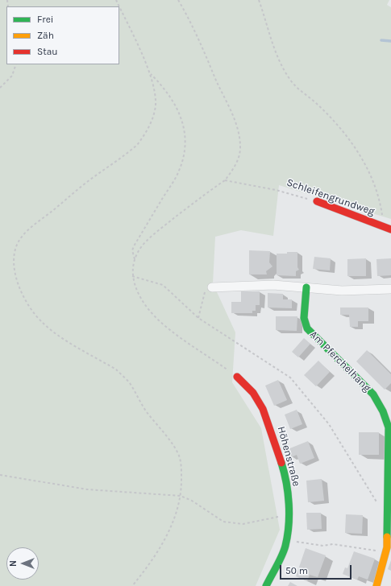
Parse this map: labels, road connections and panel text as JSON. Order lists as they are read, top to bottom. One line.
{"streets":{"street":["Schleifengrundweg","Am Pferchelhang","Höhenstraße"]},"legend":["Frei","Zäh","Stau"],"scale_bar":"50 m","north":"left"}
